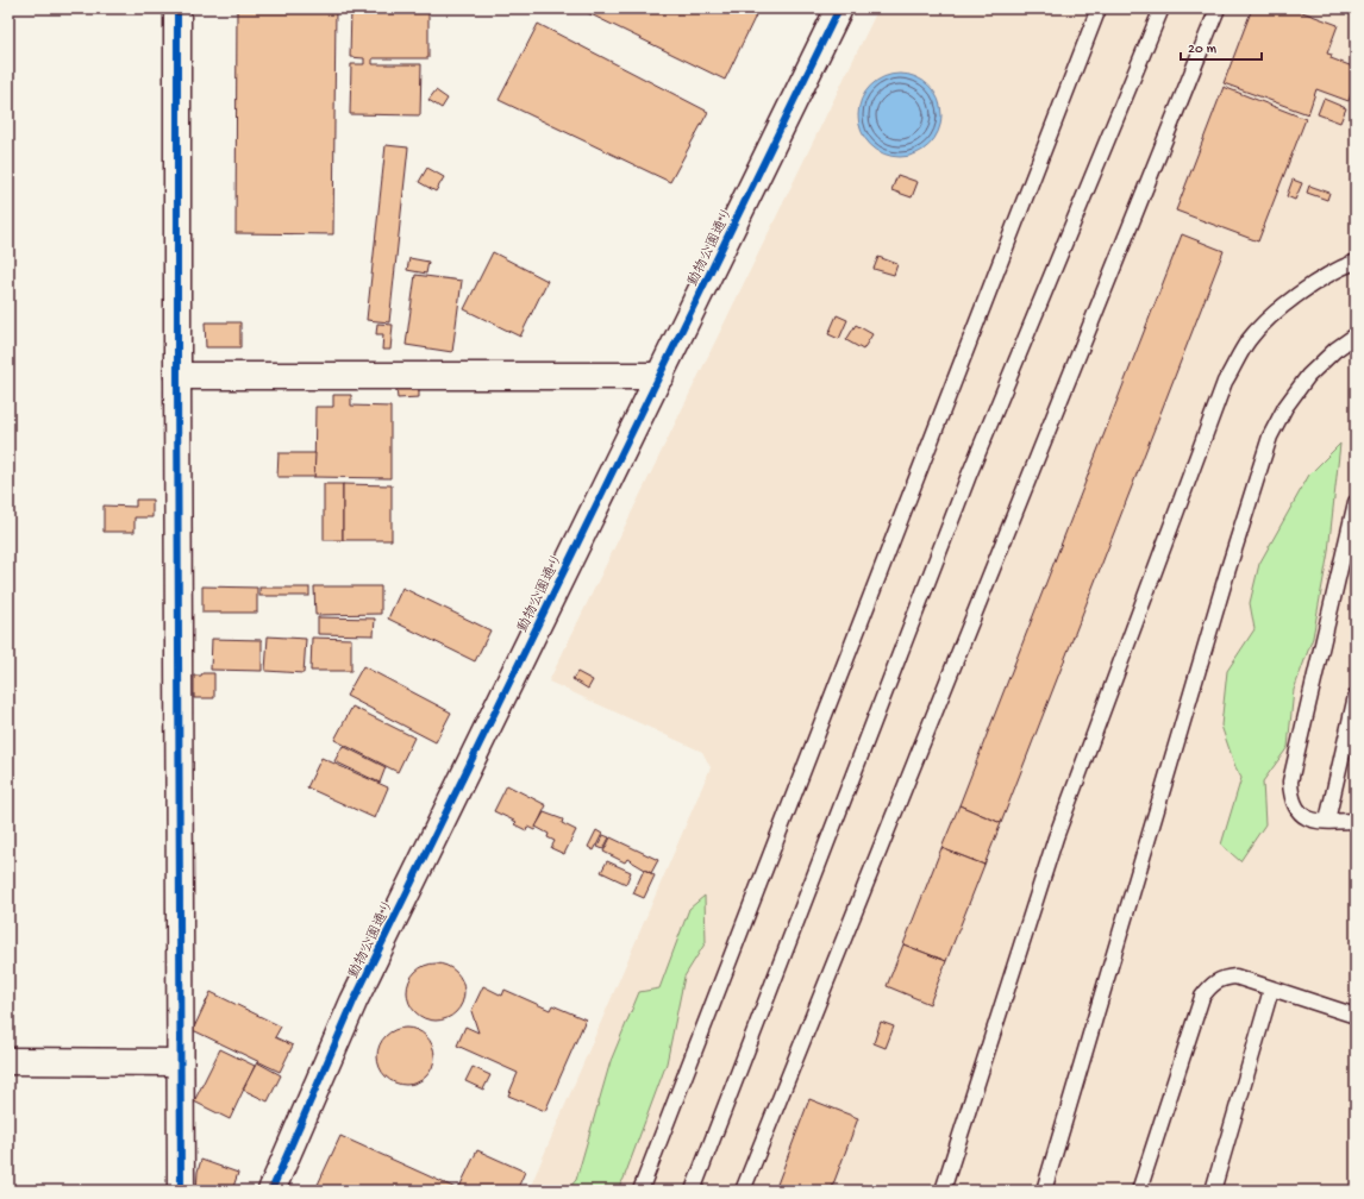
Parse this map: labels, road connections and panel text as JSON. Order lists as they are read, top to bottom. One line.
{"streets":{"street":["動物公園通り"]},"scale_bar":"20 m"}
